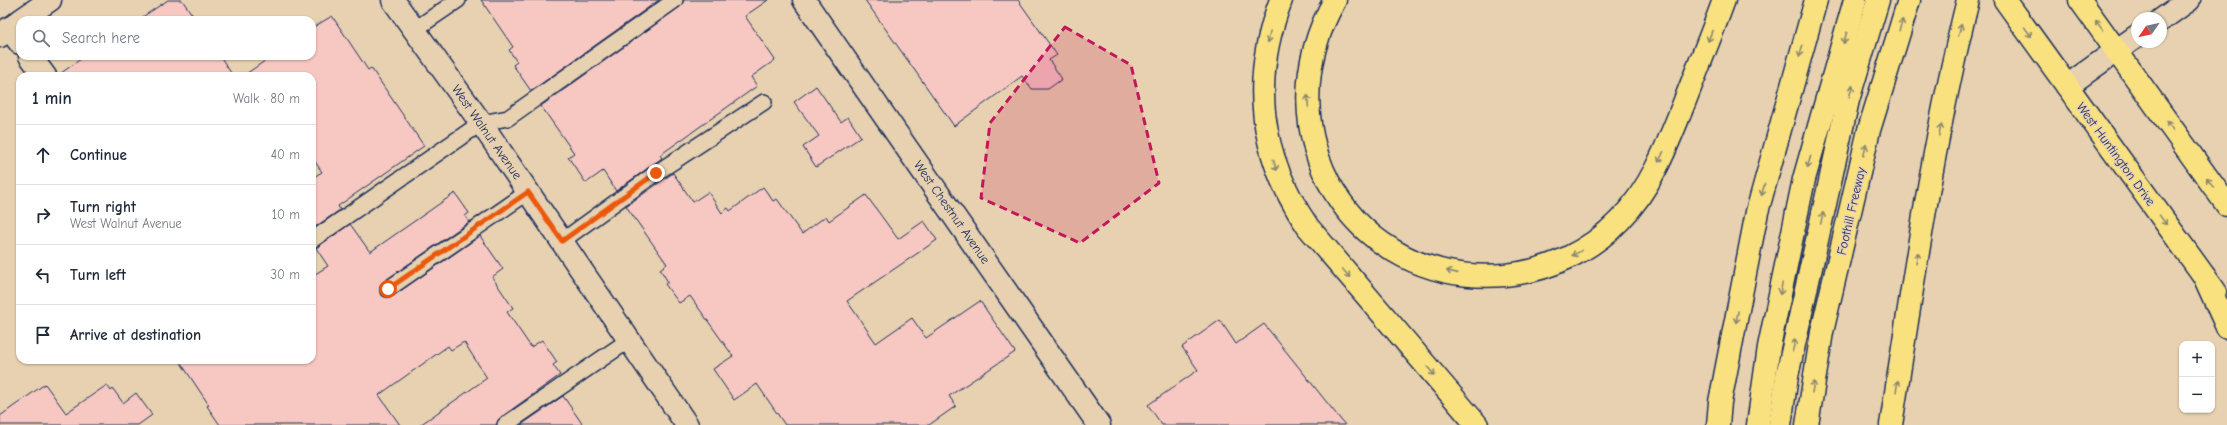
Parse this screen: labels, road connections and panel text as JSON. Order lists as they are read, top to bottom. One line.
{"streets":{"main road":["West Huntington Drive","Foothill Freeway"],"street":["West Walnut Avenue","West Chestnut Avenue"]},"north":"bottom left","page":{"search":"Search here","heading":["1 min","Walk · 80 m"],"list":[["Continue","40 m"],["Turn right","West Walnut Avenue","10 m"],["Turn left","30 m"],"Arrive at destination"],"map_buttons":["+","−"]}}
